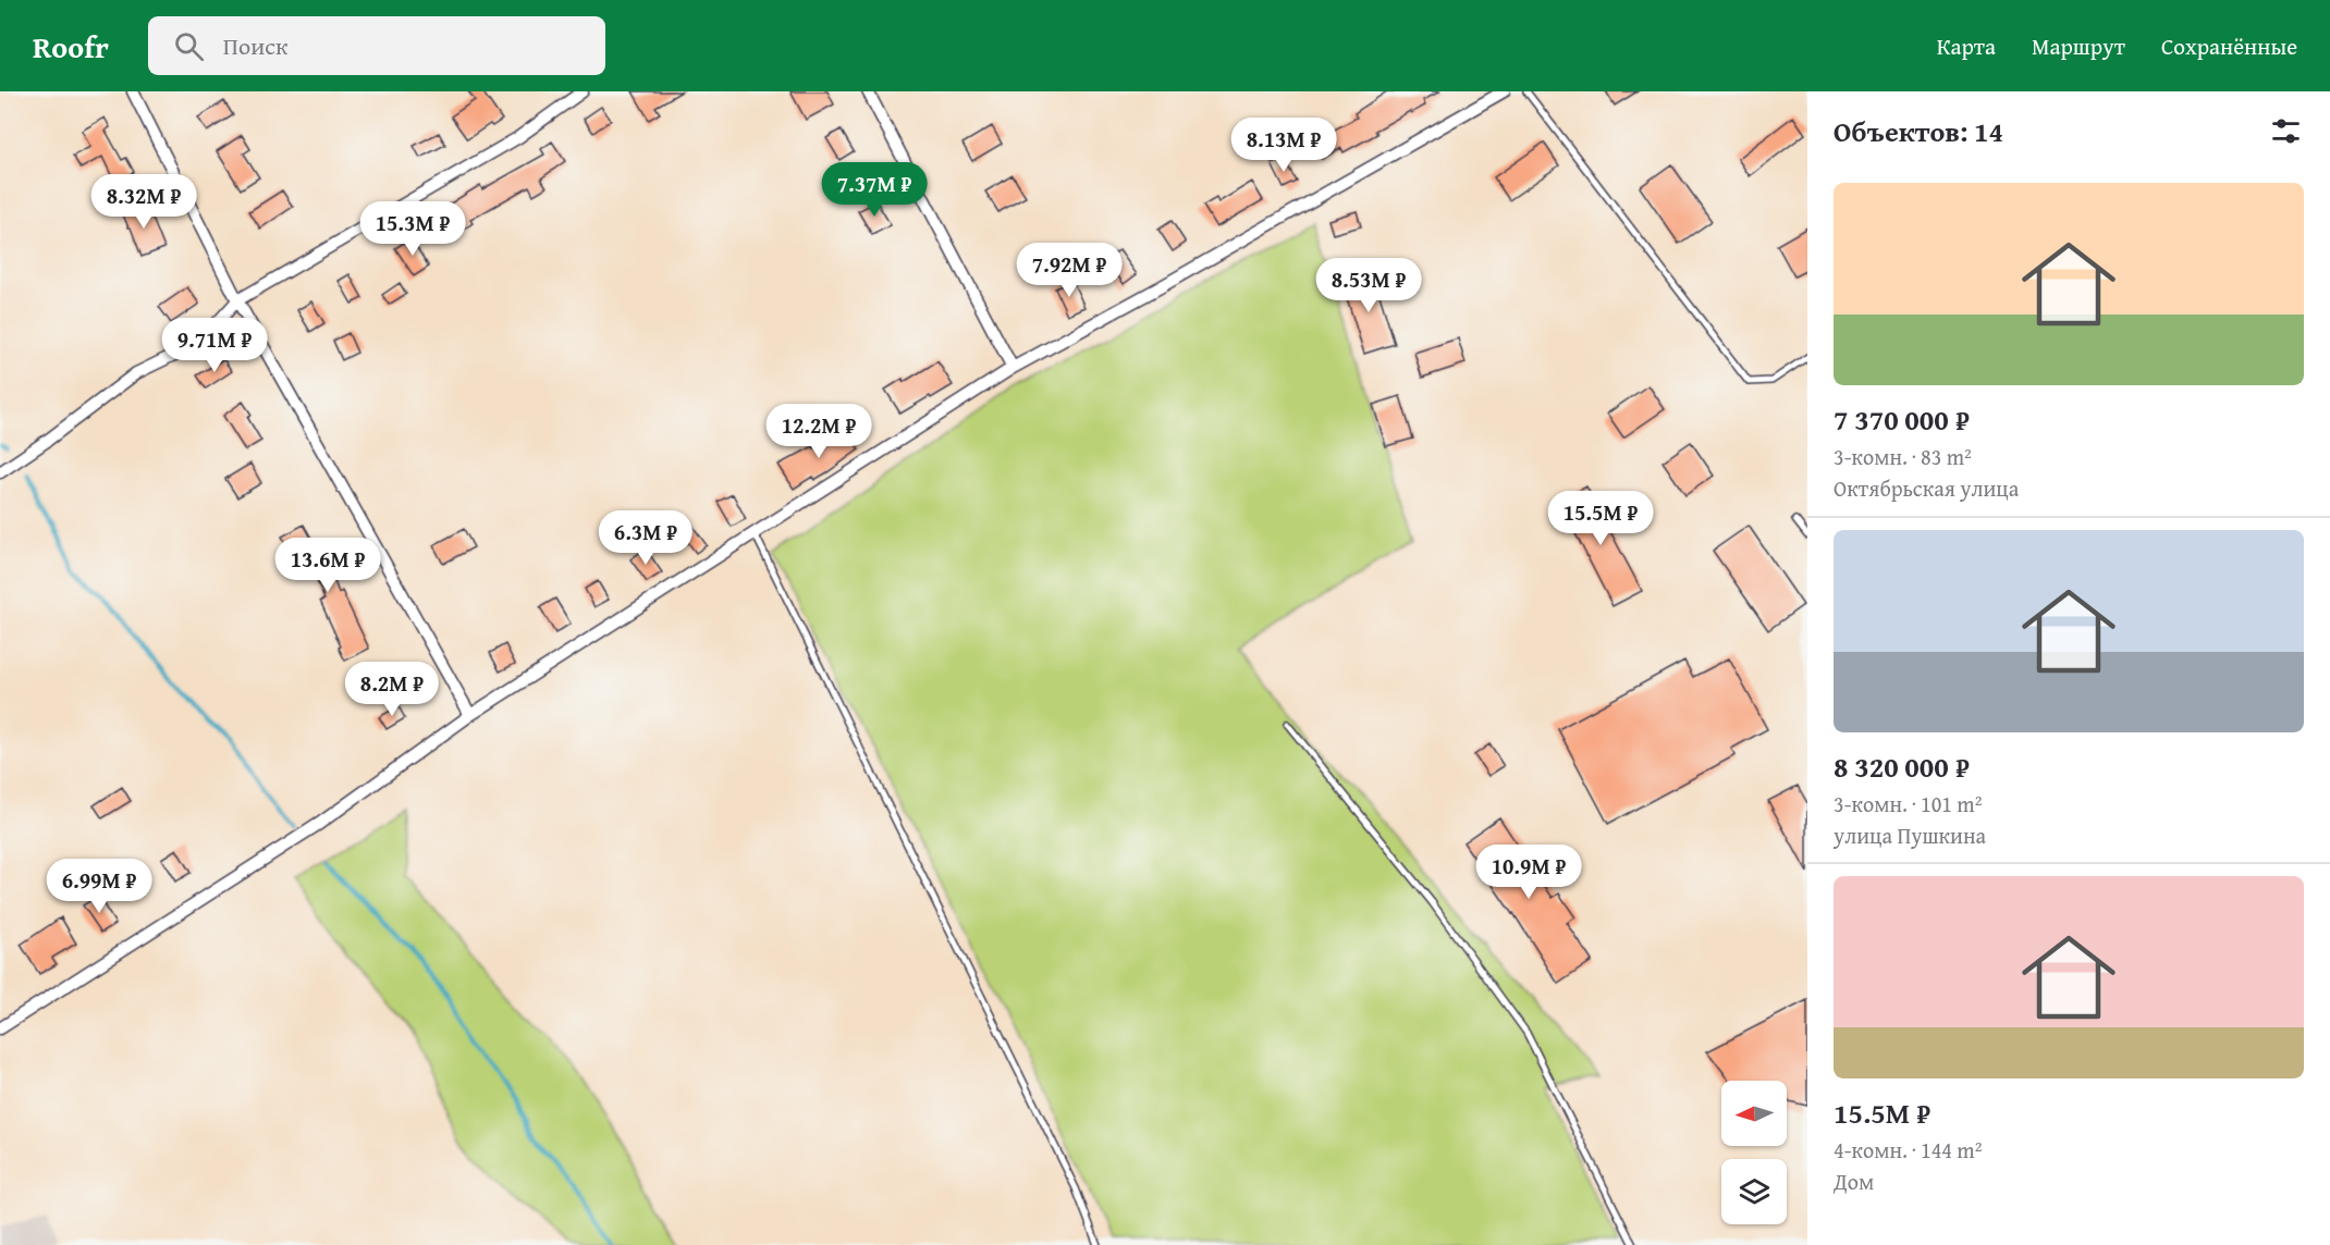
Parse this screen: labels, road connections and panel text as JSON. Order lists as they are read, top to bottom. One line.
{"north":"left","page":{"header":"Roofr","search":"Поиск","nav":["Карта","Маршрут","Сохранённые"],"heading":"Объектов: 14","price":["8.13M ₽","7.37M ₽","8.32M ₽","15.3M ₽","7.92M ₽","8.53M ₽","9.71M ₽","12.2M ₽","15.5M ₽","6.3M ₽","13.6M ₽","8.2M ₽","10.9M ₽","6.99M ₽"],"list":[{"name":"7 370 000 ₽","note":"3-комн. · 83 m² · Октябрьская улица"},{"name":"8 320 000 ₽","note":"3-комн. · 101 m² · улица Пушкина"},{"name":"15.5M ₽","note":"4-комн. · 144 m² · Дом"}]}}
